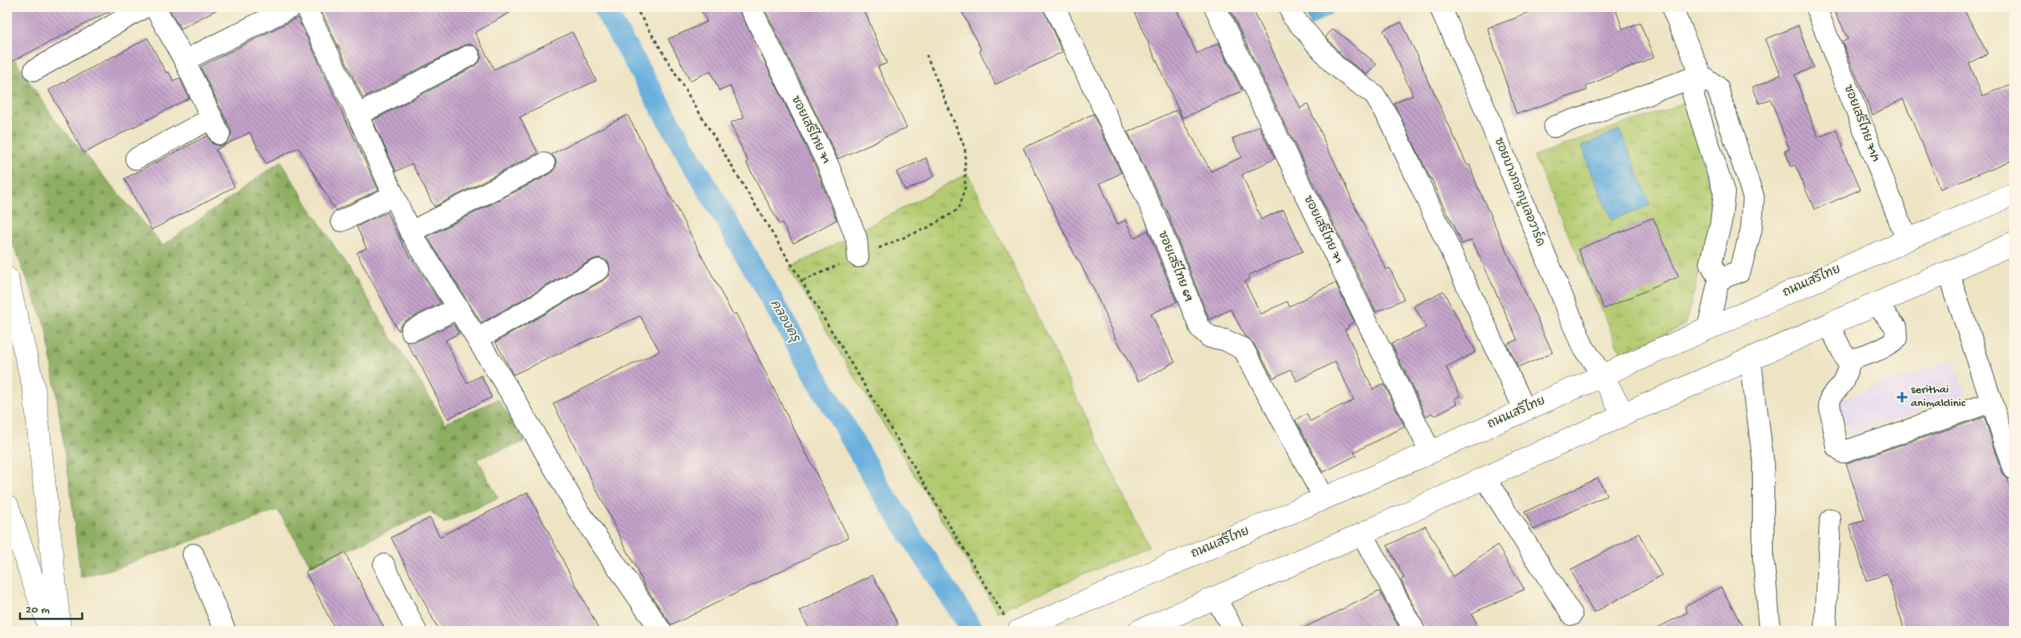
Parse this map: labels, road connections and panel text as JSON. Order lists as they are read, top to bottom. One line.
{"streets":{"main road":["ถนนเสรีไทย"],"street":["ซอยเสรีไทย 71/1","ซอยเสรีไทย 71","ซอยบางกอกบูเลอวาร์ด","ซอยเสรีไทย 69"]},"crossings":[["ซอยเสรีไทย 71/1","ถนนเสรีไทย"],["ซอยเสรีไทย 71","ถนนเสรีไทย"],["ซอยบางกอกบูเลอวาร์ด","ถนนเสรีไทย"],["ซอยเสรีไทย 69","ถนนเสรีไทย"]],"water":["คลองครุ"],"places":{"health":["serithai animalclinic"]},"scale_bar":"20 m"}
